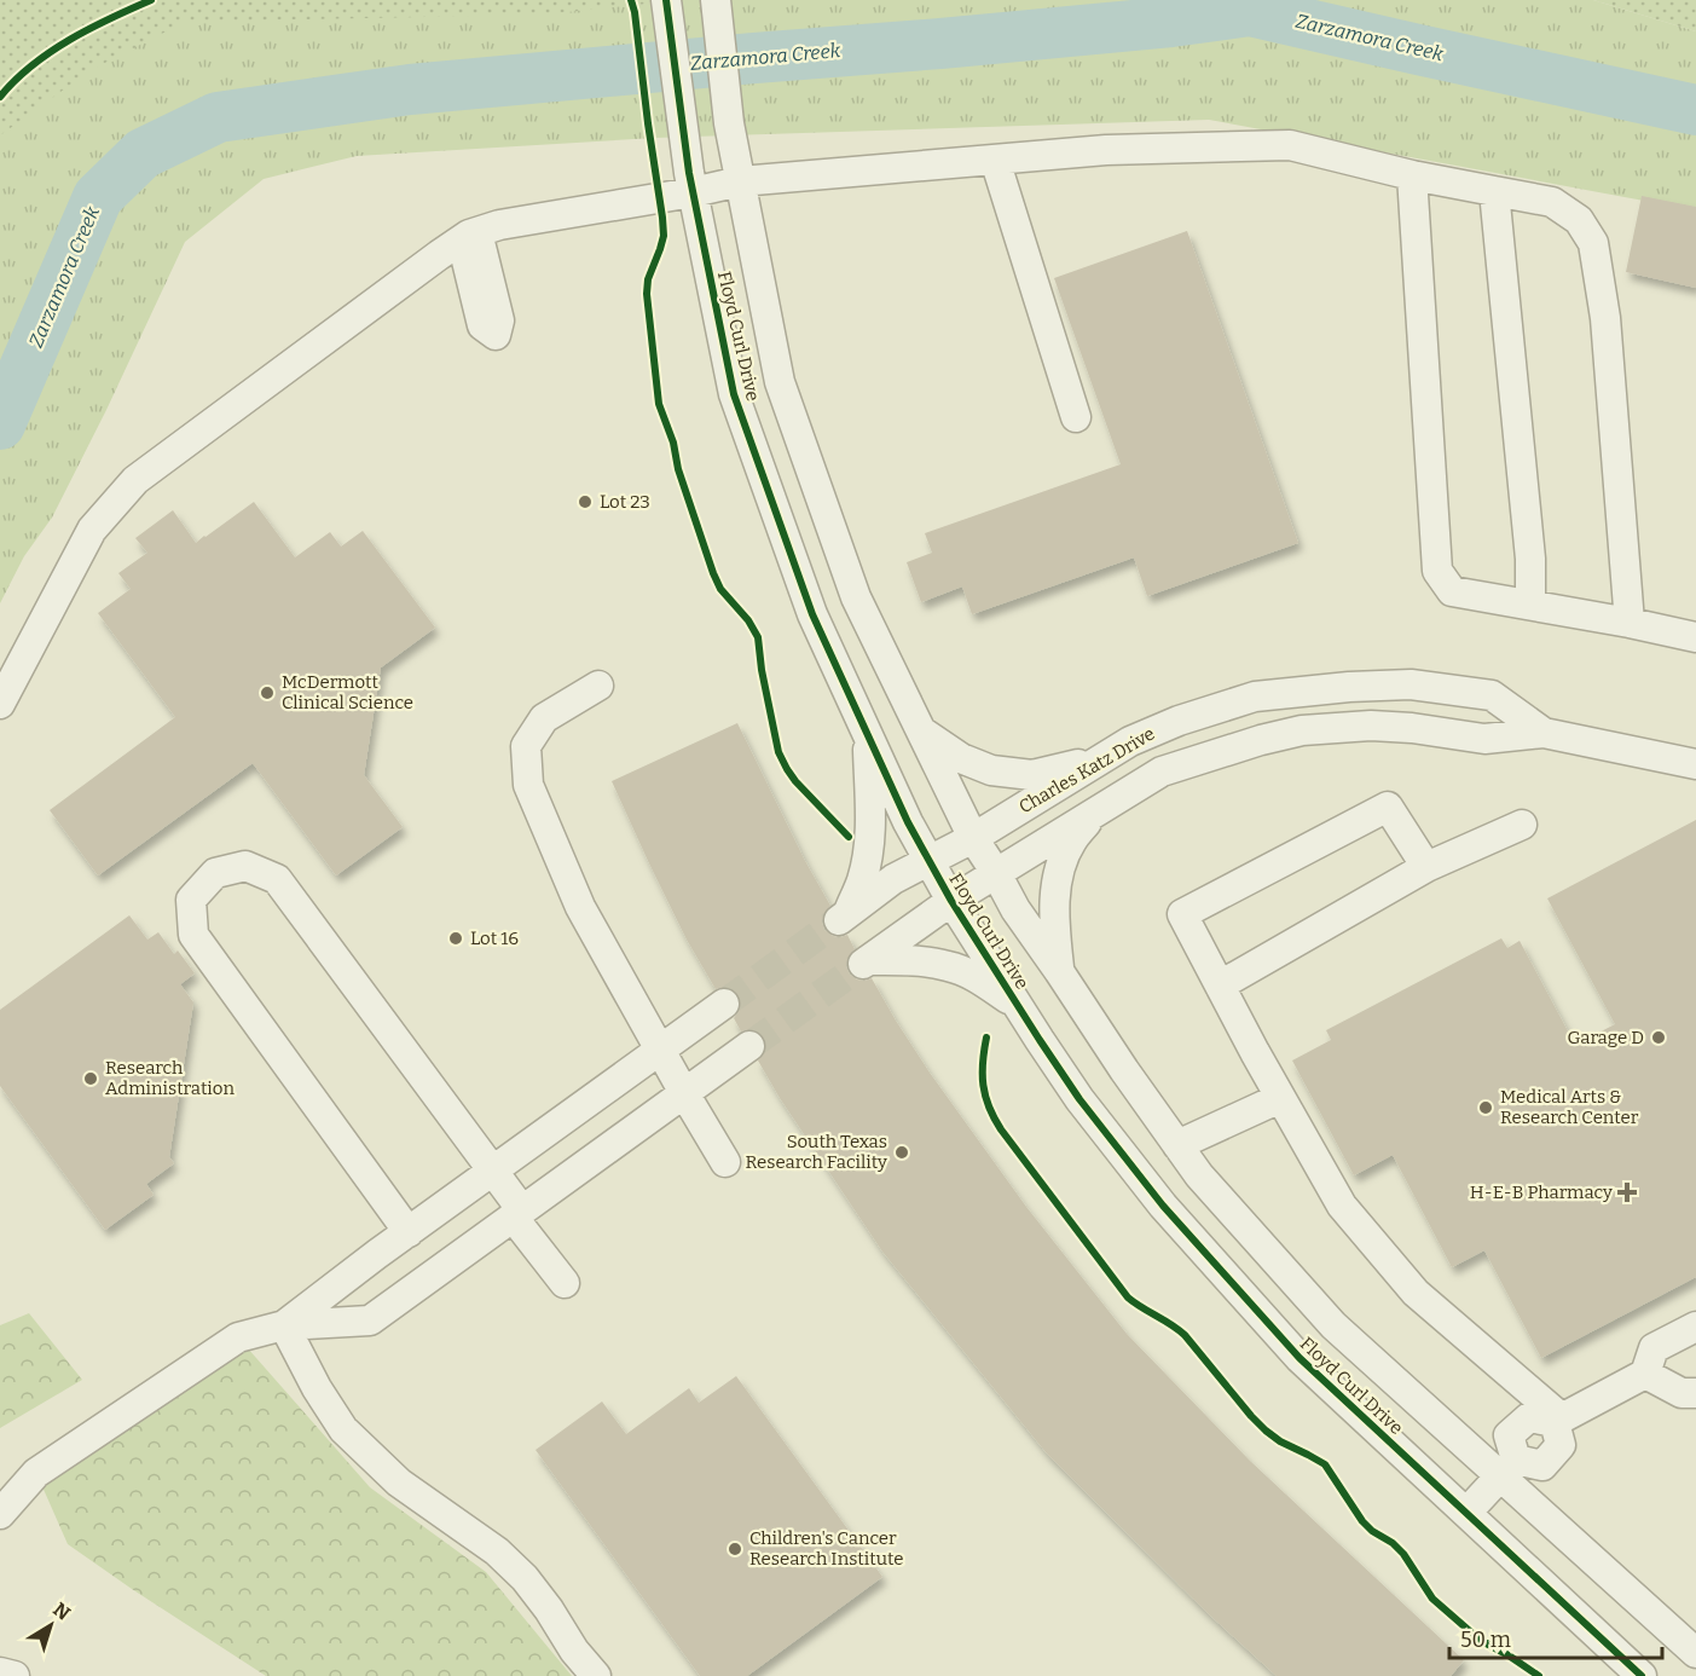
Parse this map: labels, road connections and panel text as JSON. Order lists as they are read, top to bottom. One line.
{"streets":{"street":["Floyd Curl Drive","Charles Katz Drive"]},"crossings":[["Floyd Curl Drive","Charles Katz Drive"]],"water":["Zarzamora Creek"],"places":{"other":["Lot 23","McDermott Clinical Science","Lot 16","Garage D","Research Administration","Medical Arts & Research Center","South Texas Research Facility","Children's Cancer Research Institute"],"health":["H-E-B Pharmacy"]},"scale_bar":"50 m","north":"top right"}
